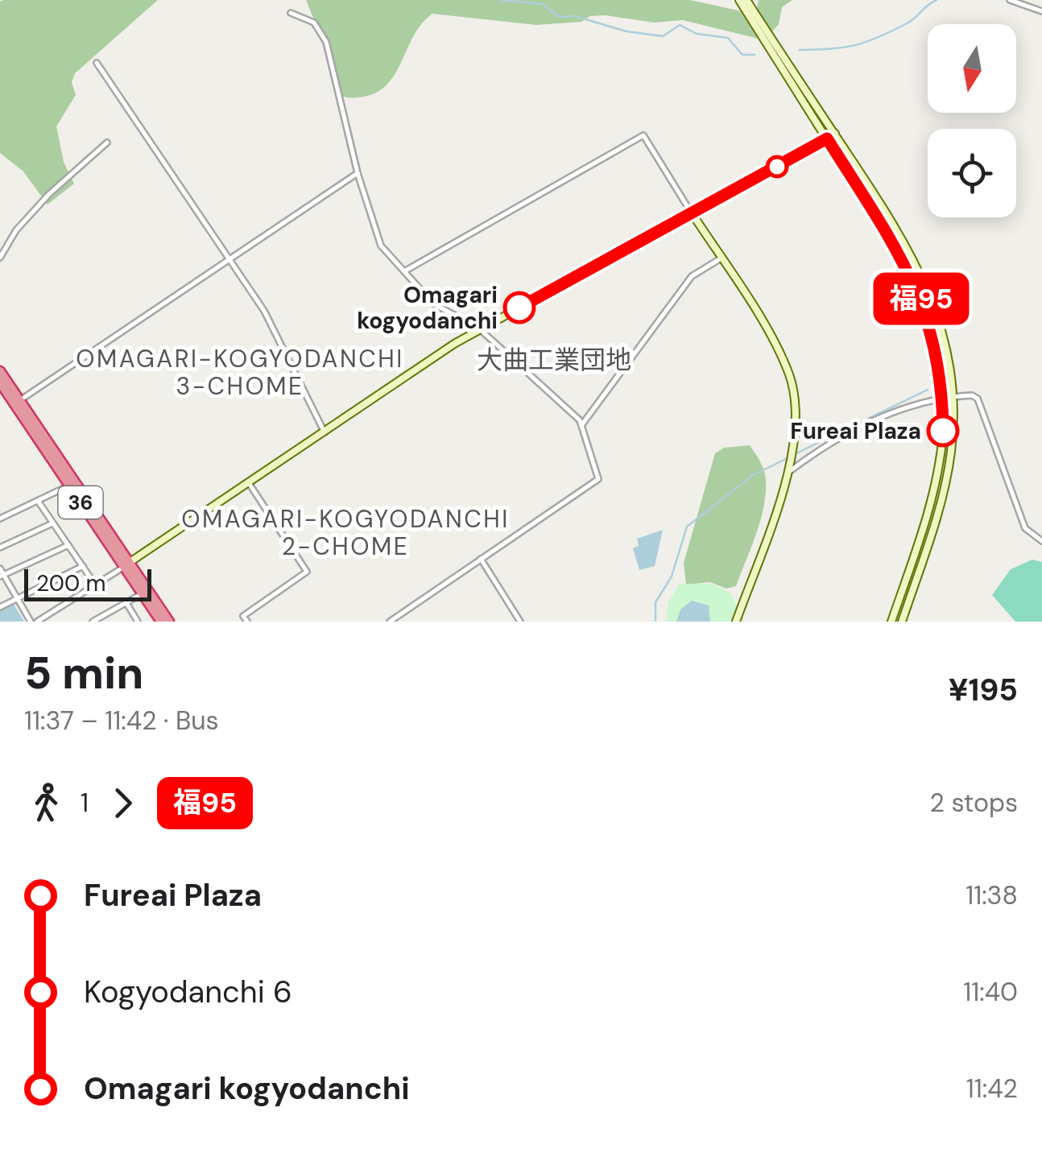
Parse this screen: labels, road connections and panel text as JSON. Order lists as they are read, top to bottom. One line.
{"streets":{"highway":["36"]},"districts":["OMAGARI-KOGYODANCHI 3-CHOME","大曲工業団地","OMAGARI-KOGYODANCHI 2-CHOME"],"places":["Omagari kogyodanchi","Fureai Plaza"],"lines":["bus line 福95"],"scale_bar":"200 m","north":"bottom","page":{"on_map":"福95","scale":"200 m","heading":["5 min","11:37 – 11:42 · Bus","¥195"],"legs":["1","福95","2 stops"],"list":[{"name":"Fureai Plaza","value":"11:38"},{"name":"Kogyodanchi 6","value":"11:40"},{"name":"Omagari kogyodanchi","value":"11:42"}]}}
